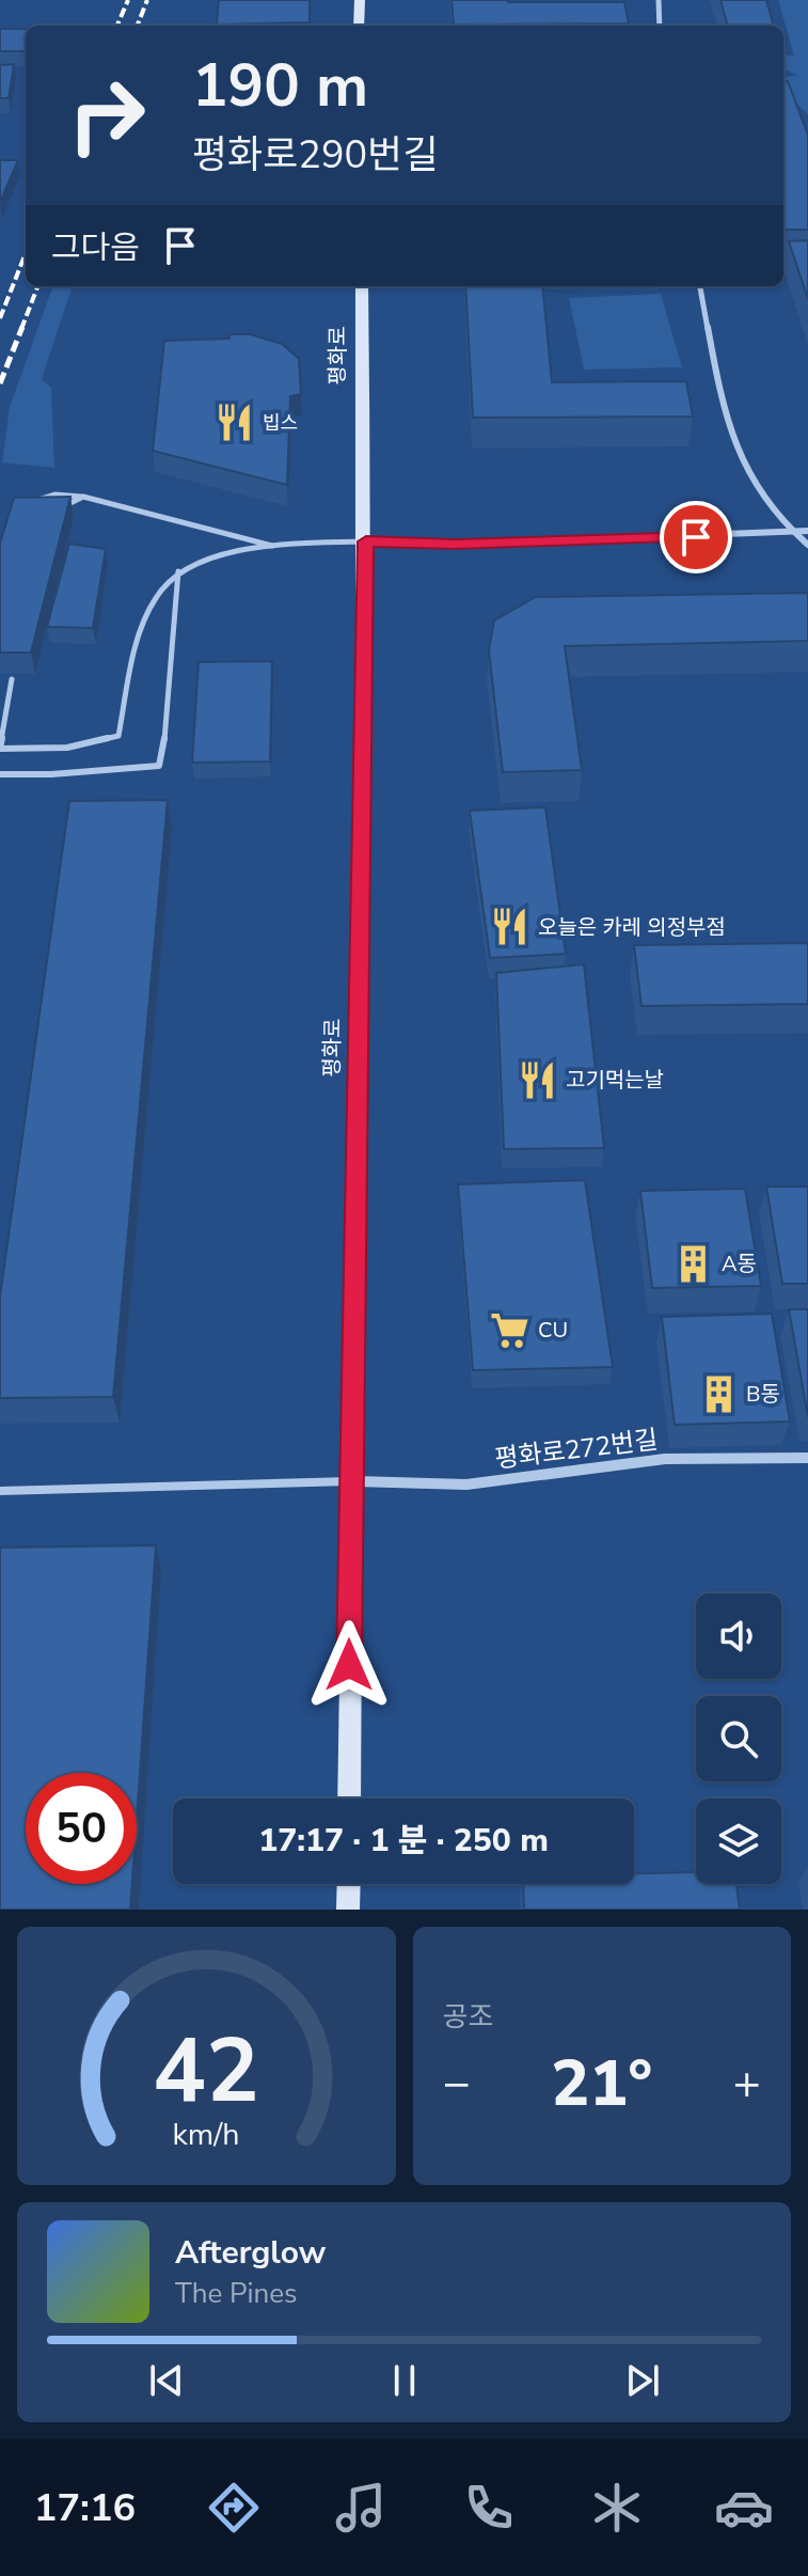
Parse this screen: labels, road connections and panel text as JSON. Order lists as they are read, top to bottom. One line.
{"streets":{"main road":["평화로"],"street":["평화로272번길"]},"crossings":[["평화로","평화로272번길"]],"places":{"restaurant":["빕스","오늘은 카레 의정부점","고기먹는날"],"building":["A동","B동"],"supermarket":["CU"]},"page":{"turn":["190 m","평화로290번길"],"then":"그다음","limit":"50","trip":"17:17 · 1 분 · 250 m","tile":"공조","heat":["−","21°","+"],"song":["Afterglow","The Pines"],"tabs":"17:16","gauge":["42","km/h"]}}
